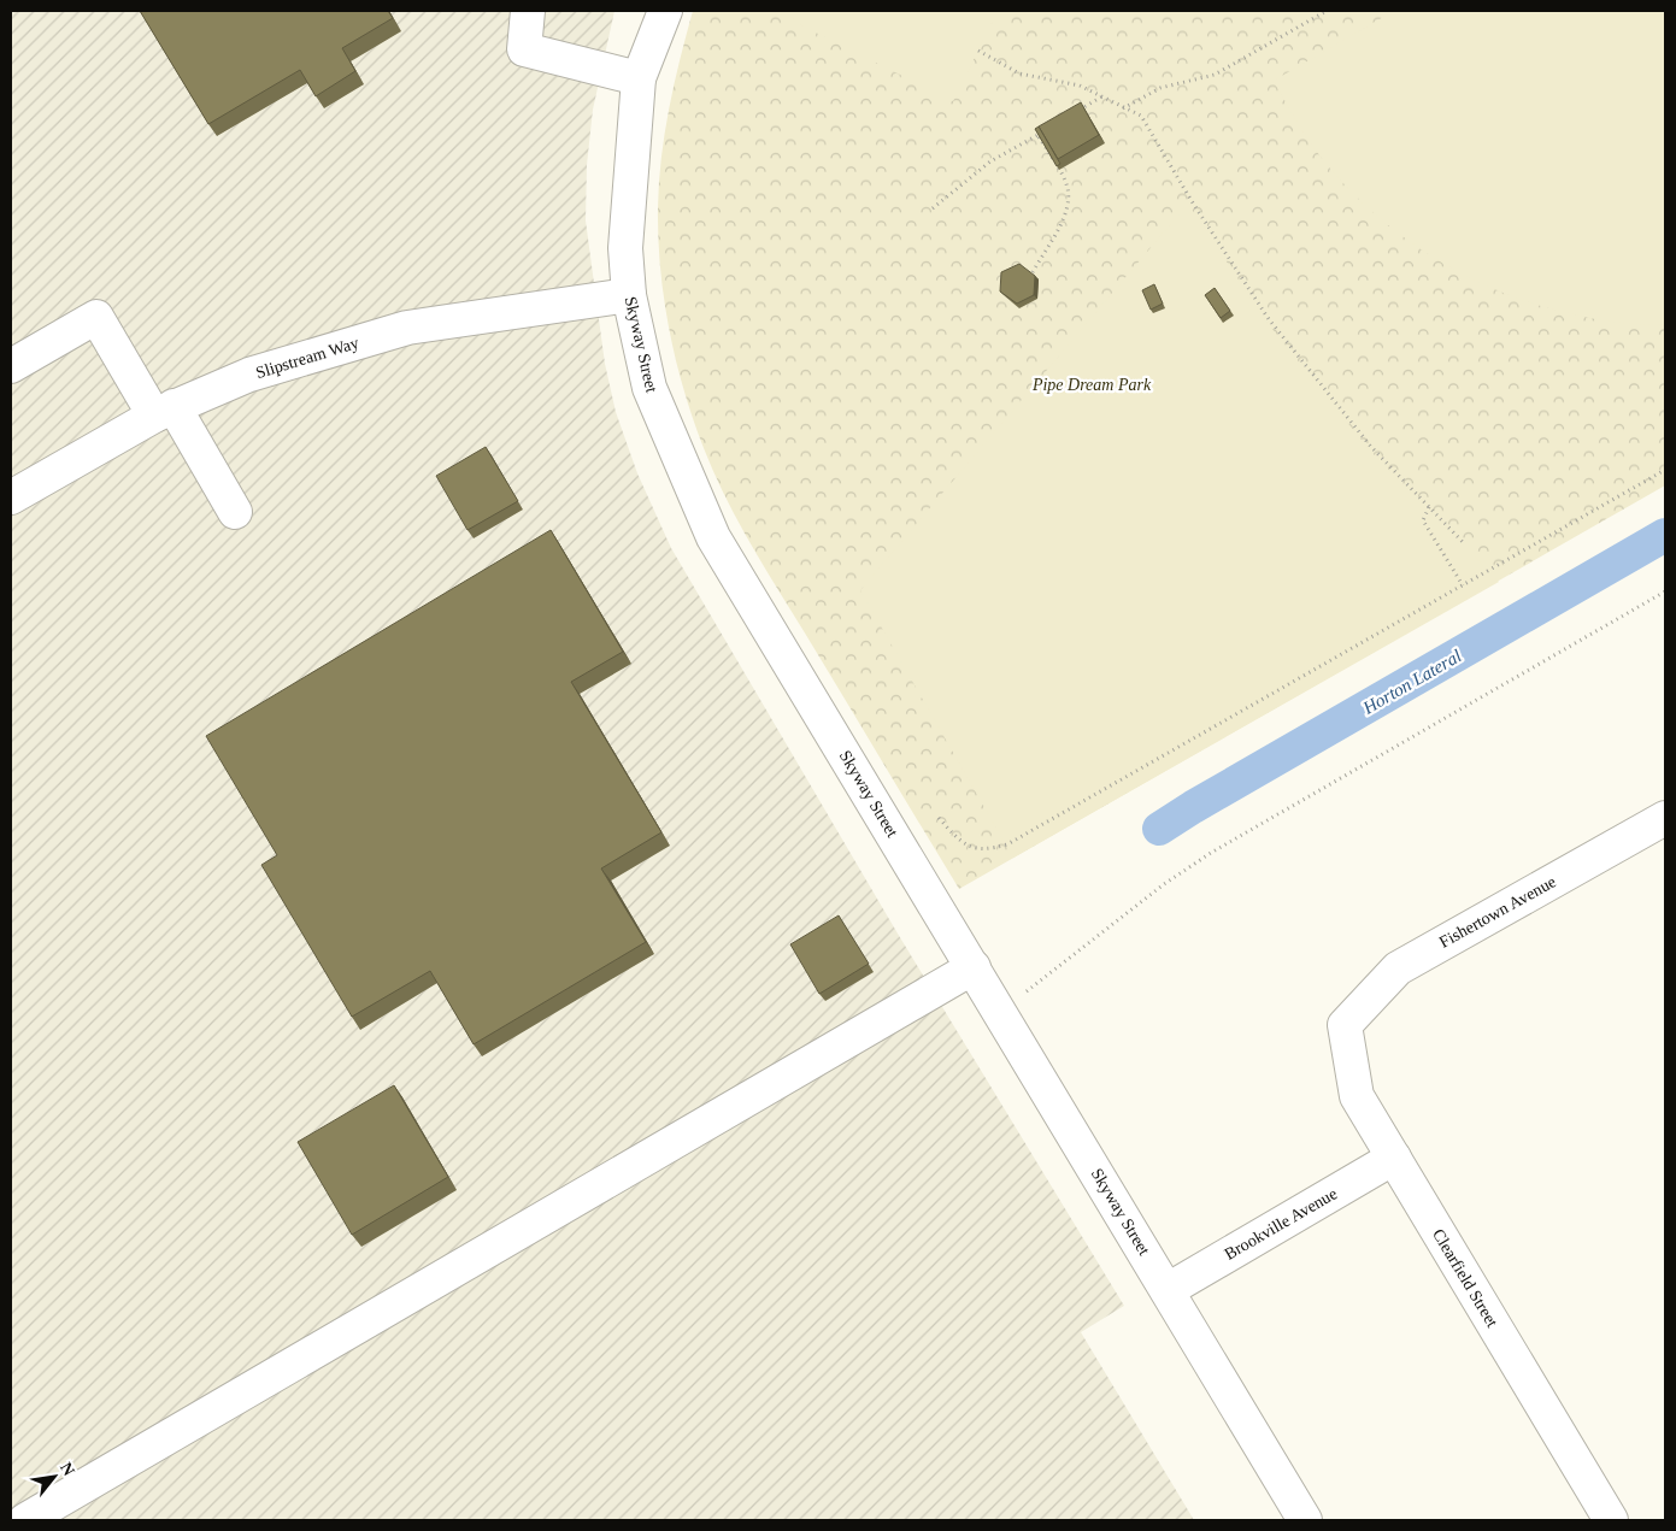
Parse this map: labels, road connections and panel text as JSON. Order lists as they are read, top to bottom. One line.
{"streets":{"street":["Skyway Street","Slipstream Way","Fishertown Avenue","Brookville Avenue","Clearfield Street"]},"crossings":[["Skyway Street","Slipstream Way"],["Skyway Street","Brookville Avenue"],["Fishertown Avenue","Clearfield Street"],["Brookville Avenue","Clearfield Street"]],"water":["Horton Lateral"],"parks":["Pipe Dream Park"],"north":"top right"}
